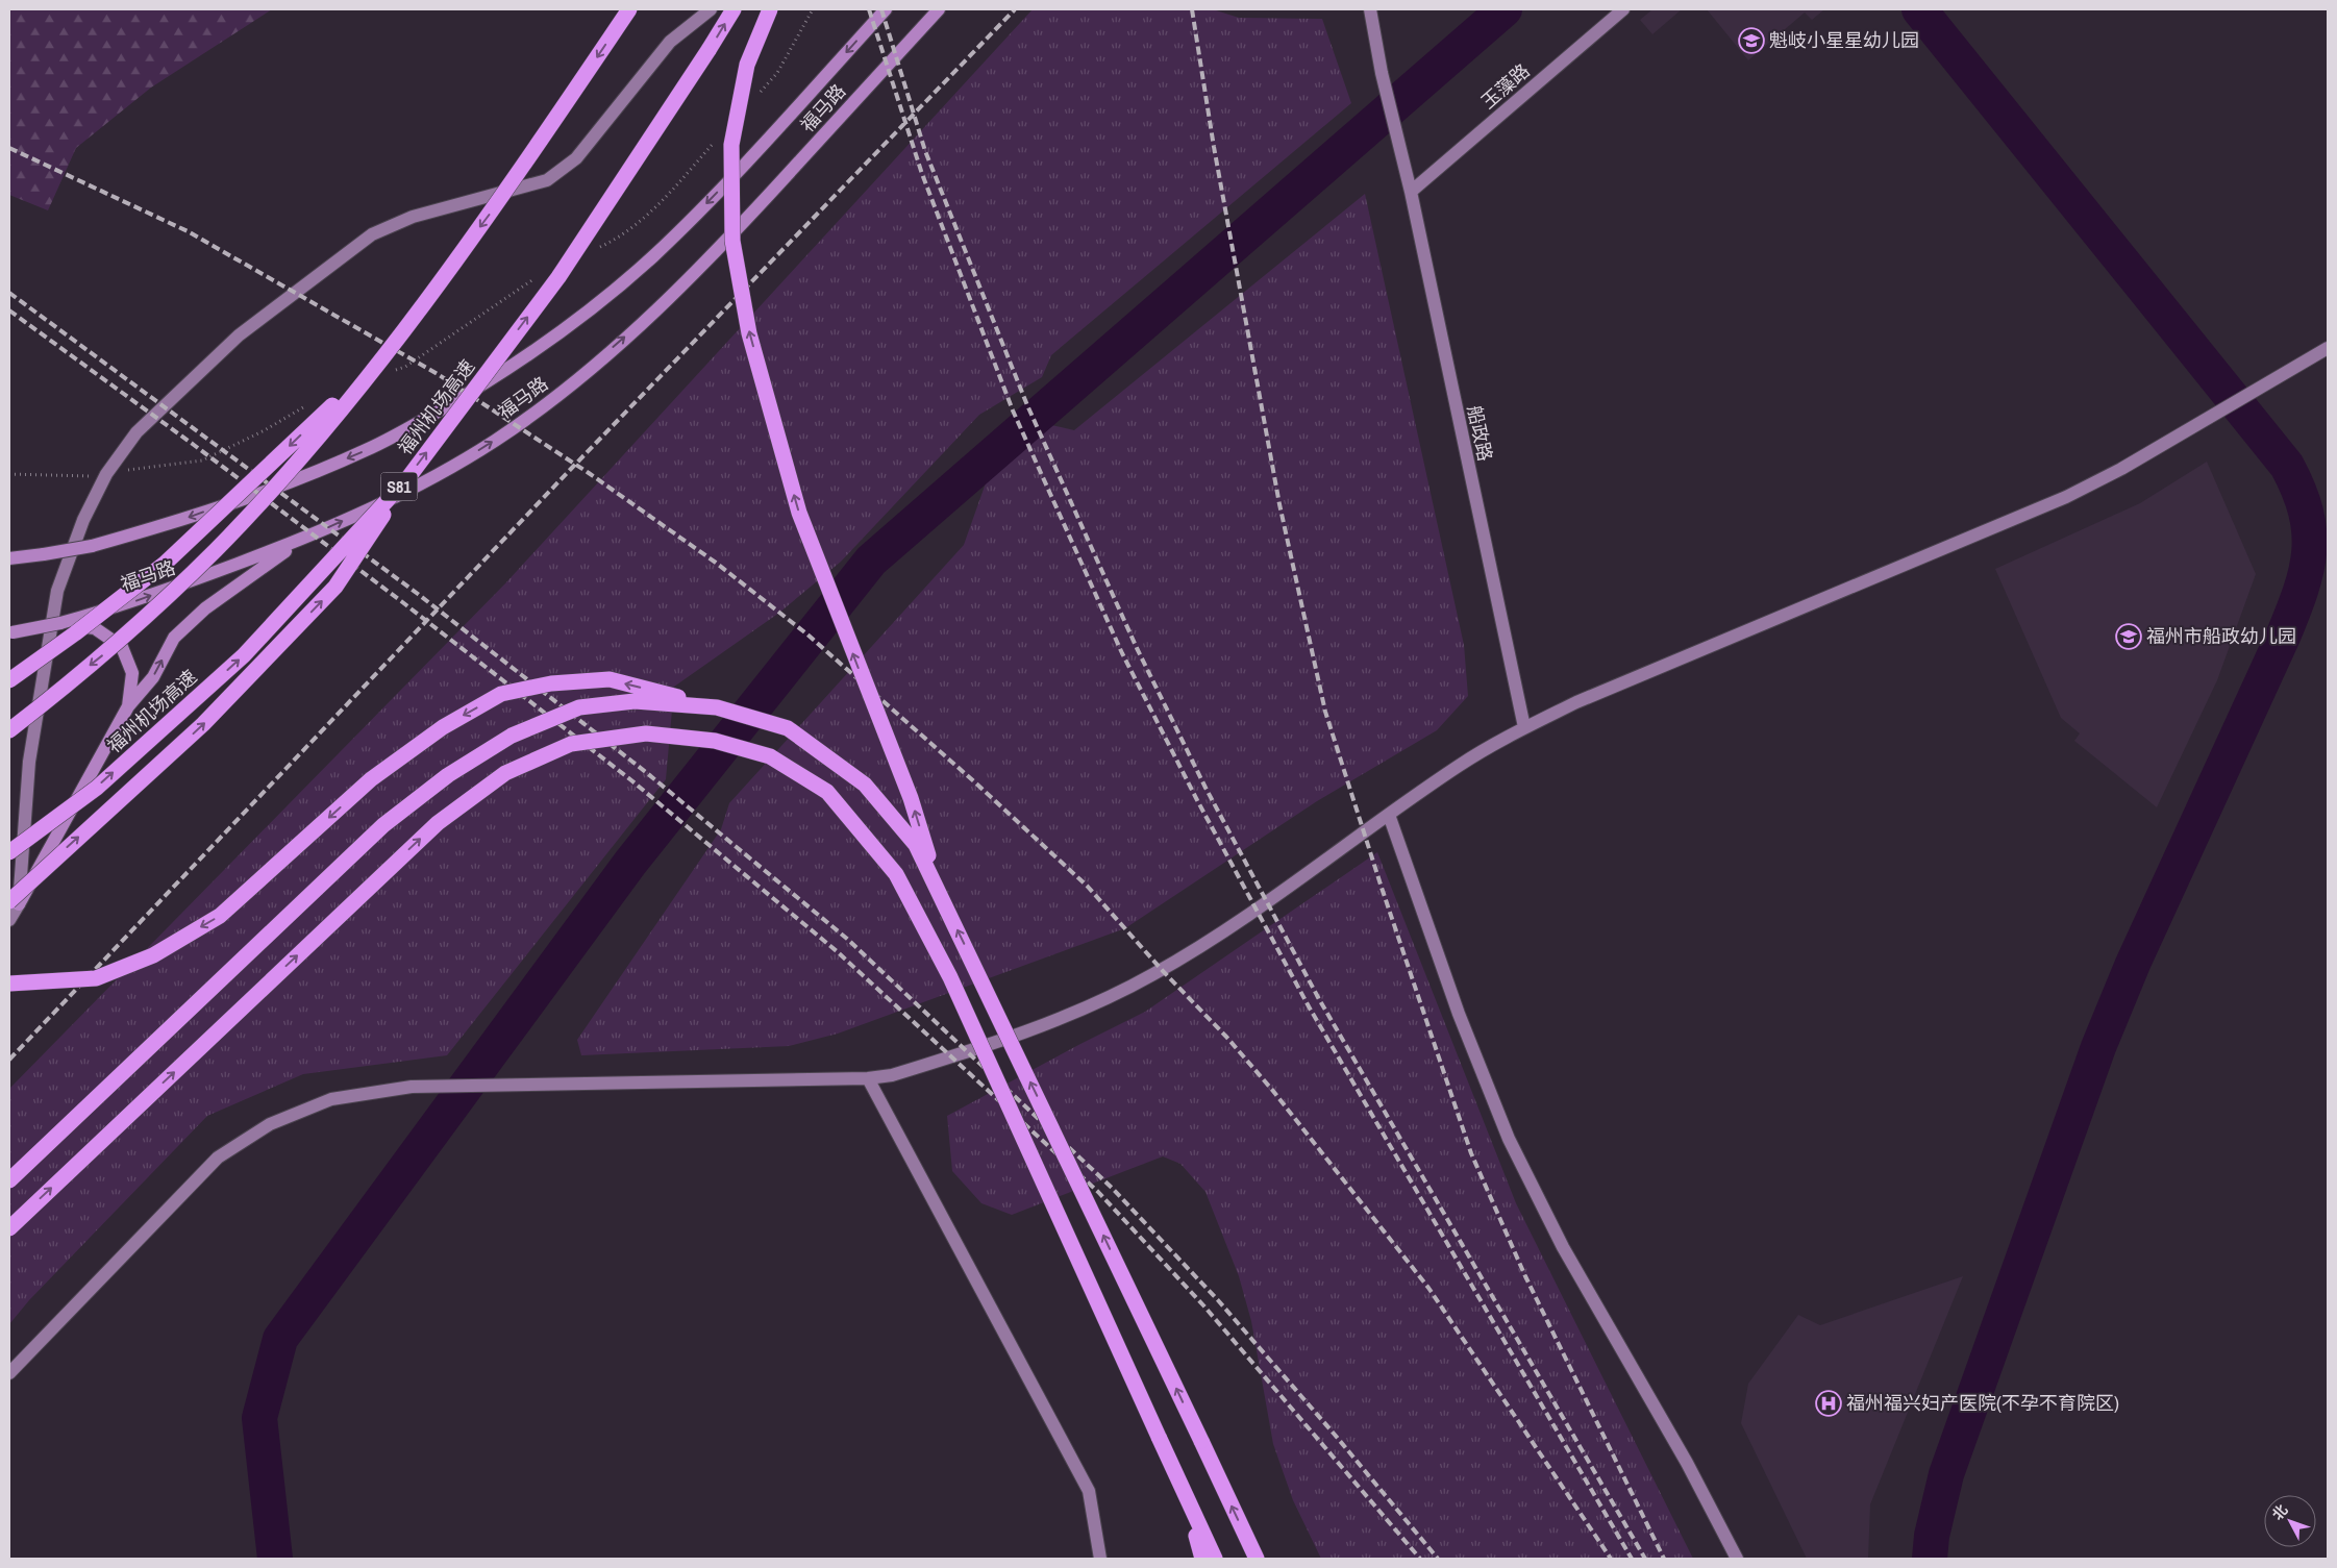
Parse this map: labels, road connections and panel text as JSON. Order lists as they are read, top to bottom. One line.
{"streets":{"highway":["福州机场高速","S81"],"main road":["福马路"],"street":["玉藻路","船政路"]},"crossings":[["玉藻路","船政路"]],"places":{"school or university":["魁岐小星星幼儿园","福州市船政幼儿园"],"hospital":["福州福兴妇产医院(不孕不育院区)"]},"north":"top left"}
